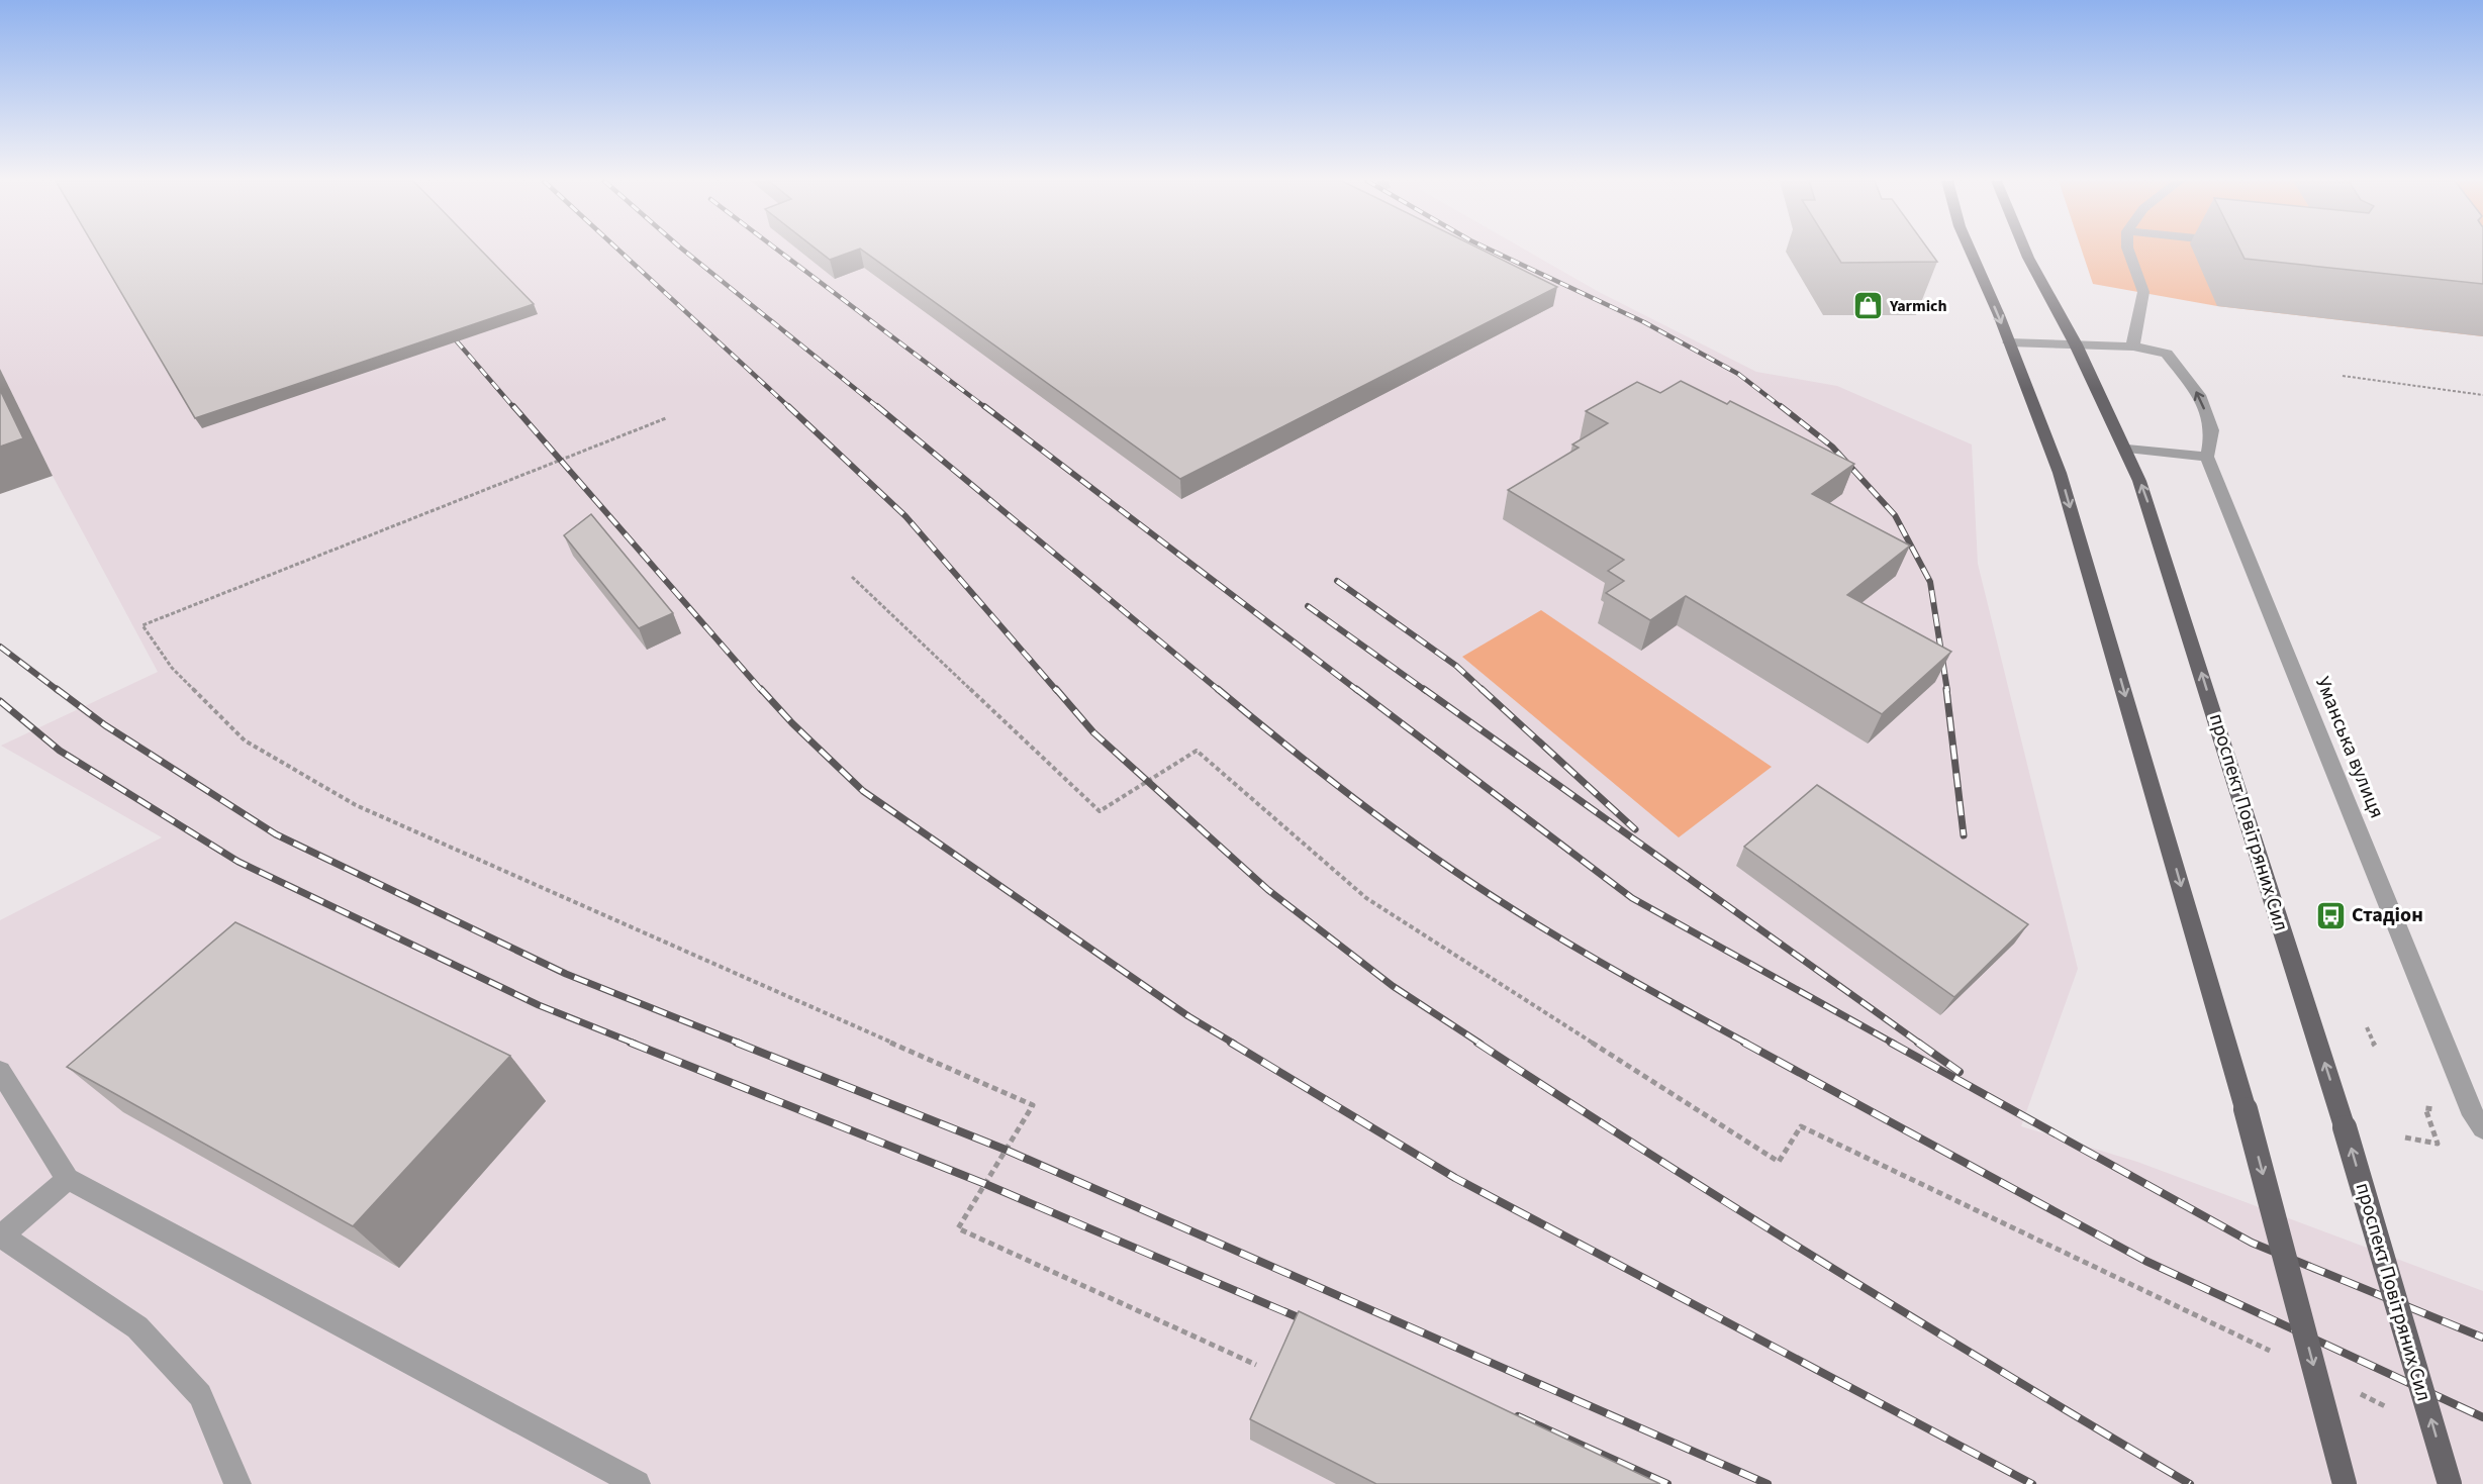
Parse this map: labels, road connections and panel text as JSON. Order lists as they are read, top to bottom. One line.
{"streets":{"main road":["проспект Повітряних Сил"],"lane":["Уманська вулиця"]},"places":{"shop":["Yarmich"],"bus stop":["Стадіон"]}}
